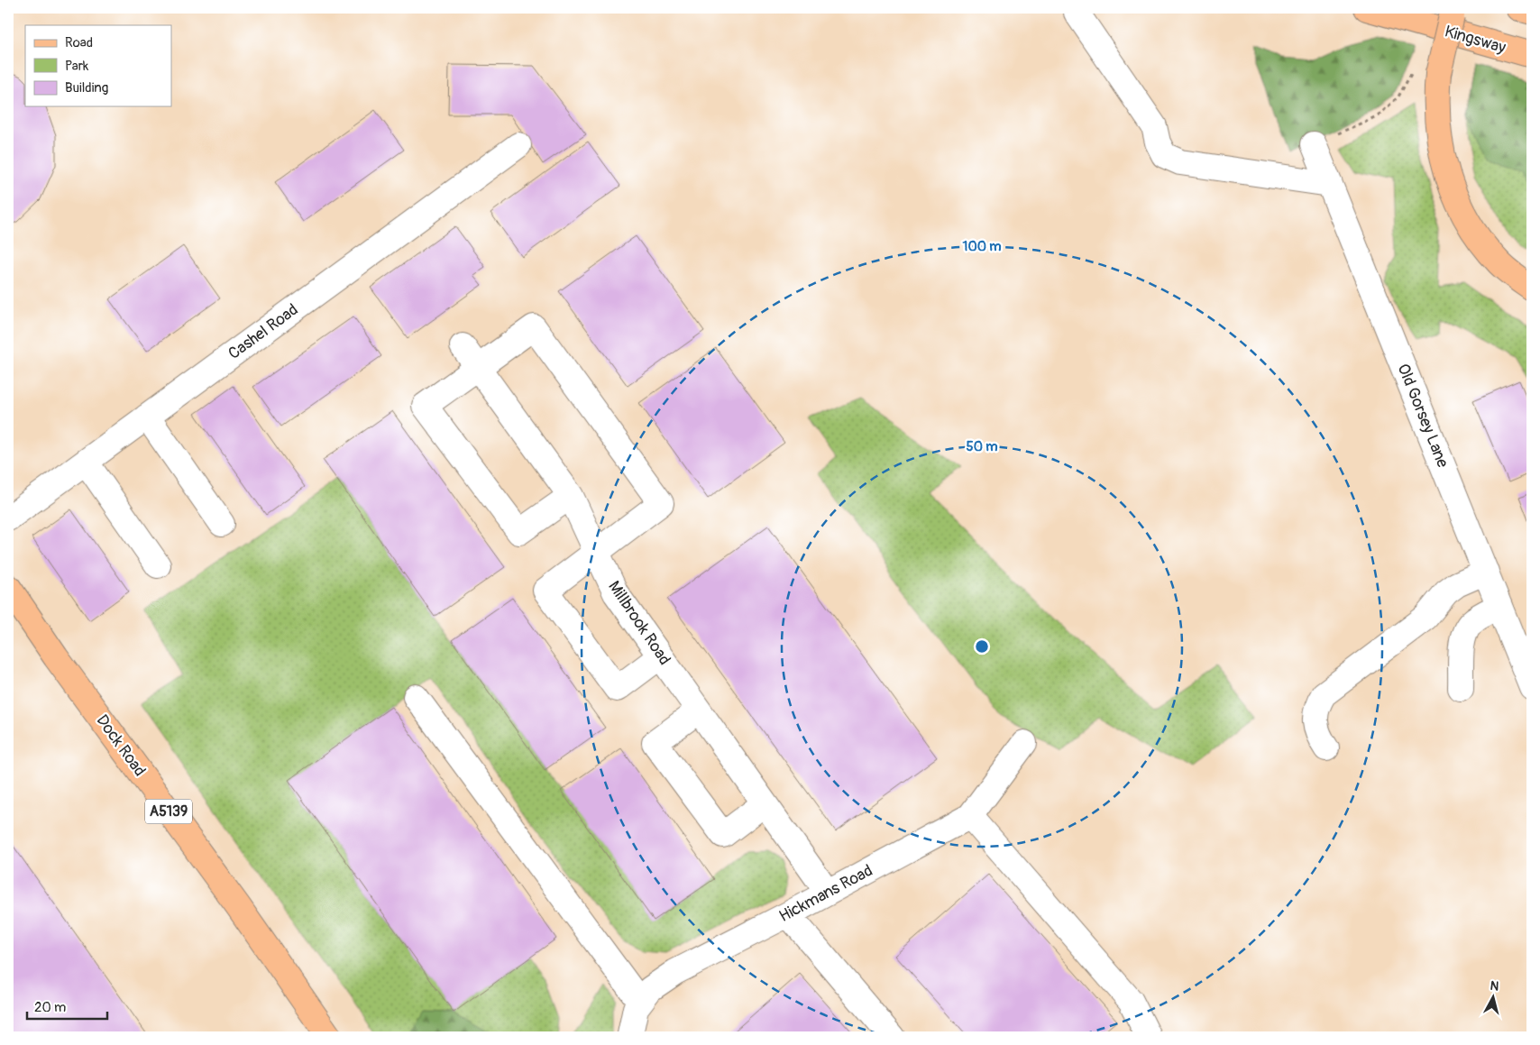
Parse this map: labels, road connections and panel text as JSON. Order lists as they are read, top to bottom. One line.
{"streets":{"main road":["Kingsway","Dock Road","A5139"],"street":["Cashel Road","Old Gorsey Lane","Millbrook Road","Hickmans Road"]},"crossings":[["Millbrook Road","Hickmans Road"]],"legend":["Road","Park","Building"],"scale_bar":"20 m","north":"top","rings":["100 m","50 m"]}
